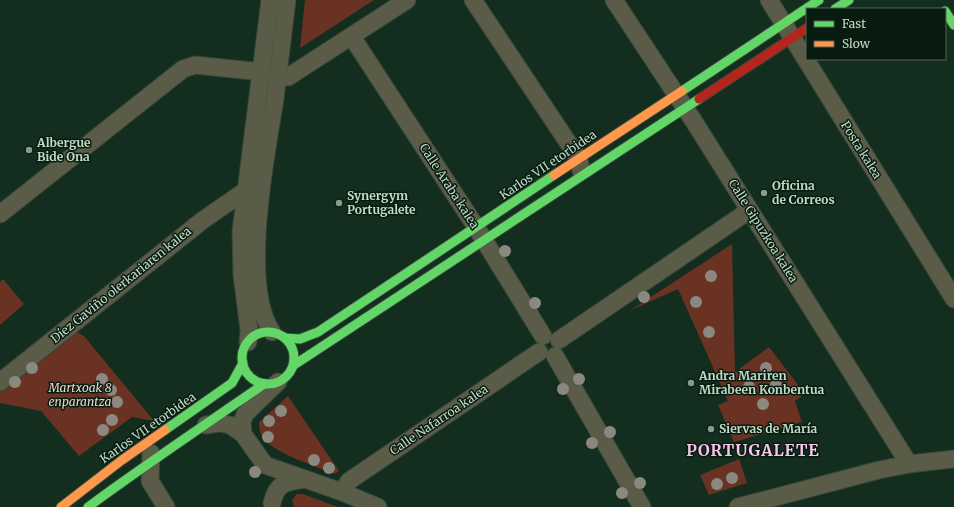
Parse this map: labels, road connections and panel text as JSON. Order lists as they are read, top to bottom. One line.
{"streets":{"street":["Posta kalea","Karlos VII etorbidea","Calle Araba kalea","Calle Gipuzkoa kalea","Díez Gaviño olerkariaren kalea","Calle Nafarroa kalea"]},"crossings":[["Posta kalea","Karlos VII etorbidea"],["Karlos VII etorbidea","Calle Araba kalea"],["Karlos VII etorbidea","Calle Gipuzkoa kalea"],["Calle Araba kalea","Calle Nafarroa kalea"]],"districts":["PORTUGALETE"],"parks":["Martxoak 8 enparantza"],"places":["Albergue Bide Ona","Oficina de Correos","Synergym Portugalete","Andra Mariren Mirabeen Konbentua","Siervas de María"],"legend":["Fast","Slow"]}
